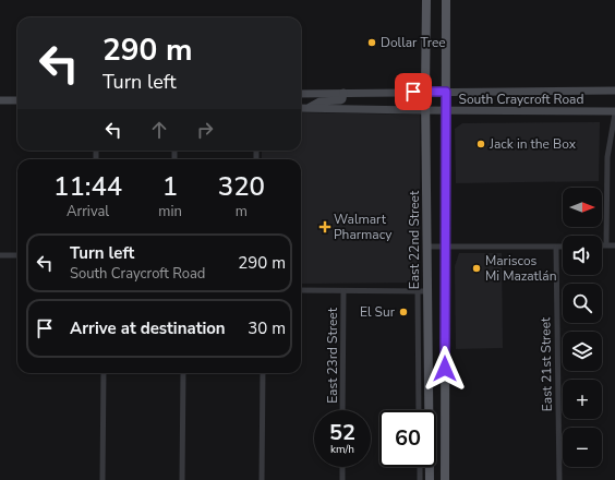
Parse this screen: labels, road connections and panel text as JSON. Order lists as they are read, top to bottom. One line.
{"streets":{"main road":["South Craycroft Road","East 22nd Street"],"street":["East 23rd Street","East 21st Street"]},"crossings":[["South Craycroft Road","East 22nd Street"]],"places":{"other":["Dollar Tree","Jack in the Box","Mariscos Mi Mazatlán","El Sur"],"health":["Walmart Pharmacy"]},"north":"right","page":{"turn":["290 m","Turn left"],"eta":["11:44","Arrival","1","min","320","m"],"map_buttons":["+","−"],"list":[{"name":"Turn left","note":"South Craycroft Road","value":"290 m"},{"name":"Arrive at destination","value":"30 m"}],"speed":"52 km/h","limit":"60"}}
